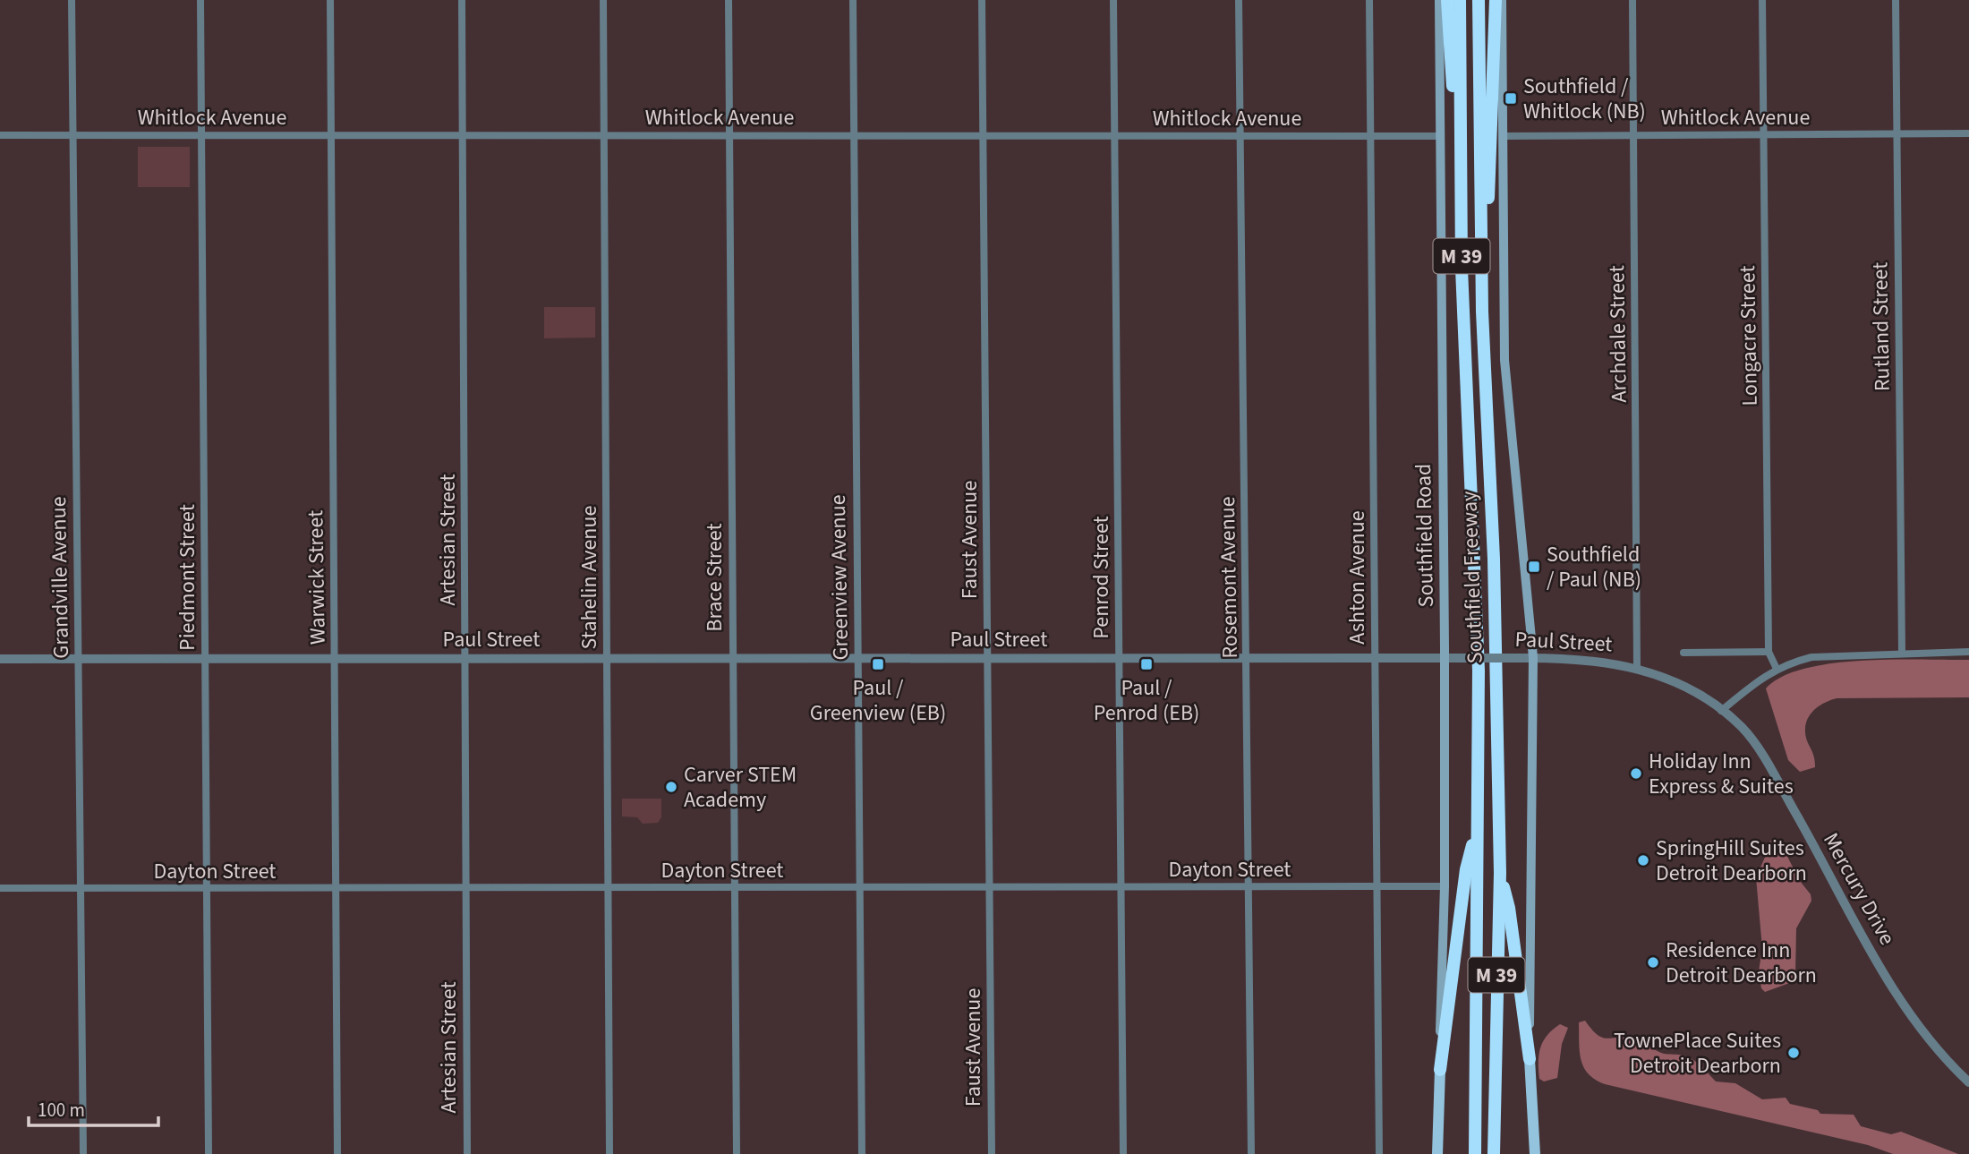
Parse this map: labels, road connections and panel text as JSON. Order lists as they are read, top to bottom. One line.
{"streets":{"highway":["M 39","Southfield Freeway"],"main road":["Southfield Road"],"street":["Whitlock Avenue","Rutland Street","Archdale Street","Longacre Street","Artesian Street","Faust Avenue","Grandville Avenue","Piedmont Street","Warwick Street","Stahelin Avenue","Brace Street","Greenview Avenue","Penrod Street","Rosemont Avenue","Ashton Avenue","Paul Street","Dayton Street","Mercury Drive"]},"crossings":[["Whitlock Avenue","Rutland Street"],["Whitlock Avenue","Archdale Street"],["Whitlock Avenue","Longacre Street"],["Whitlock Avenue","Southfield Road"],["Whitlock Avenue","Artesian Street"],["Whitlock Avenue","Faust Avenue"],["Whitlock Avenue","Grandville Avenue"],["Whitlock Avenue","Piedmont Street"],["Whitlock Avenue","Warwick Street"],["Whitlock Avenue","Stahelin Avenue"],["Whitlock Avenue","Brace Street"],["Whitlock Avenue","Greenview Avenue"],["Whitlock Avenue","Penrod Street"],["Whitlock Avenue","Rosemont Avenue"],["Whitlock Avenue","Ashton Avenue"],["Archdale Street","Paul Street"],["Southfield Road","Paul Street"],["Southfield Road","Dayton Street"],["Artesian Street","Paul Street"],["Artesian Street","Dayton Street"],["Faust Avenue","Paul Street"],["Faust Avenue","Dayton Street"],["Grandville Avenue","Paul Street"],["Grandville Avenue","Dayton Street"],["Piedmont Street","Paul Street"],["Piedmont Street","Dayton Street"],["Warwick Street","Paul Street"],["Warwick Street","Dayton Street"],["Stahelin Avenue","Paul Street"],["Stahelin Avenue","Dayton Street"],["Brace Street","Paul Street"],["Brace Street","Dayton Street"],["Greenview Avenue","Paul Street"],["Greenview Avenue","Dayton Street"],["Penrod Street","Paul Street"],["Penrod Street","Dayton Street"],["Rosemont Avenue","Paul Street"],["Rosemont Avenue","Dayton Street"],["Ashton Avenue","Paul Street"],["Ashton Avenue","Dayton Street"],["Paul Street","Mercury Drive"]],"places":{"transit":["Southfield / Whitlock (NB)","Southfield / Paul (NB)","Paul / Greenview (EB)","Paul / Penrod (EB)"],"other":["Holiday Inn Express & Suites","Carver STEM Academy","SpringHill Suites Detroit Dearborn","Residence Inn Detroit Dearborn","TownePlace Suites Detroit Dearborn"]},"scale_bar":"100 m"}
